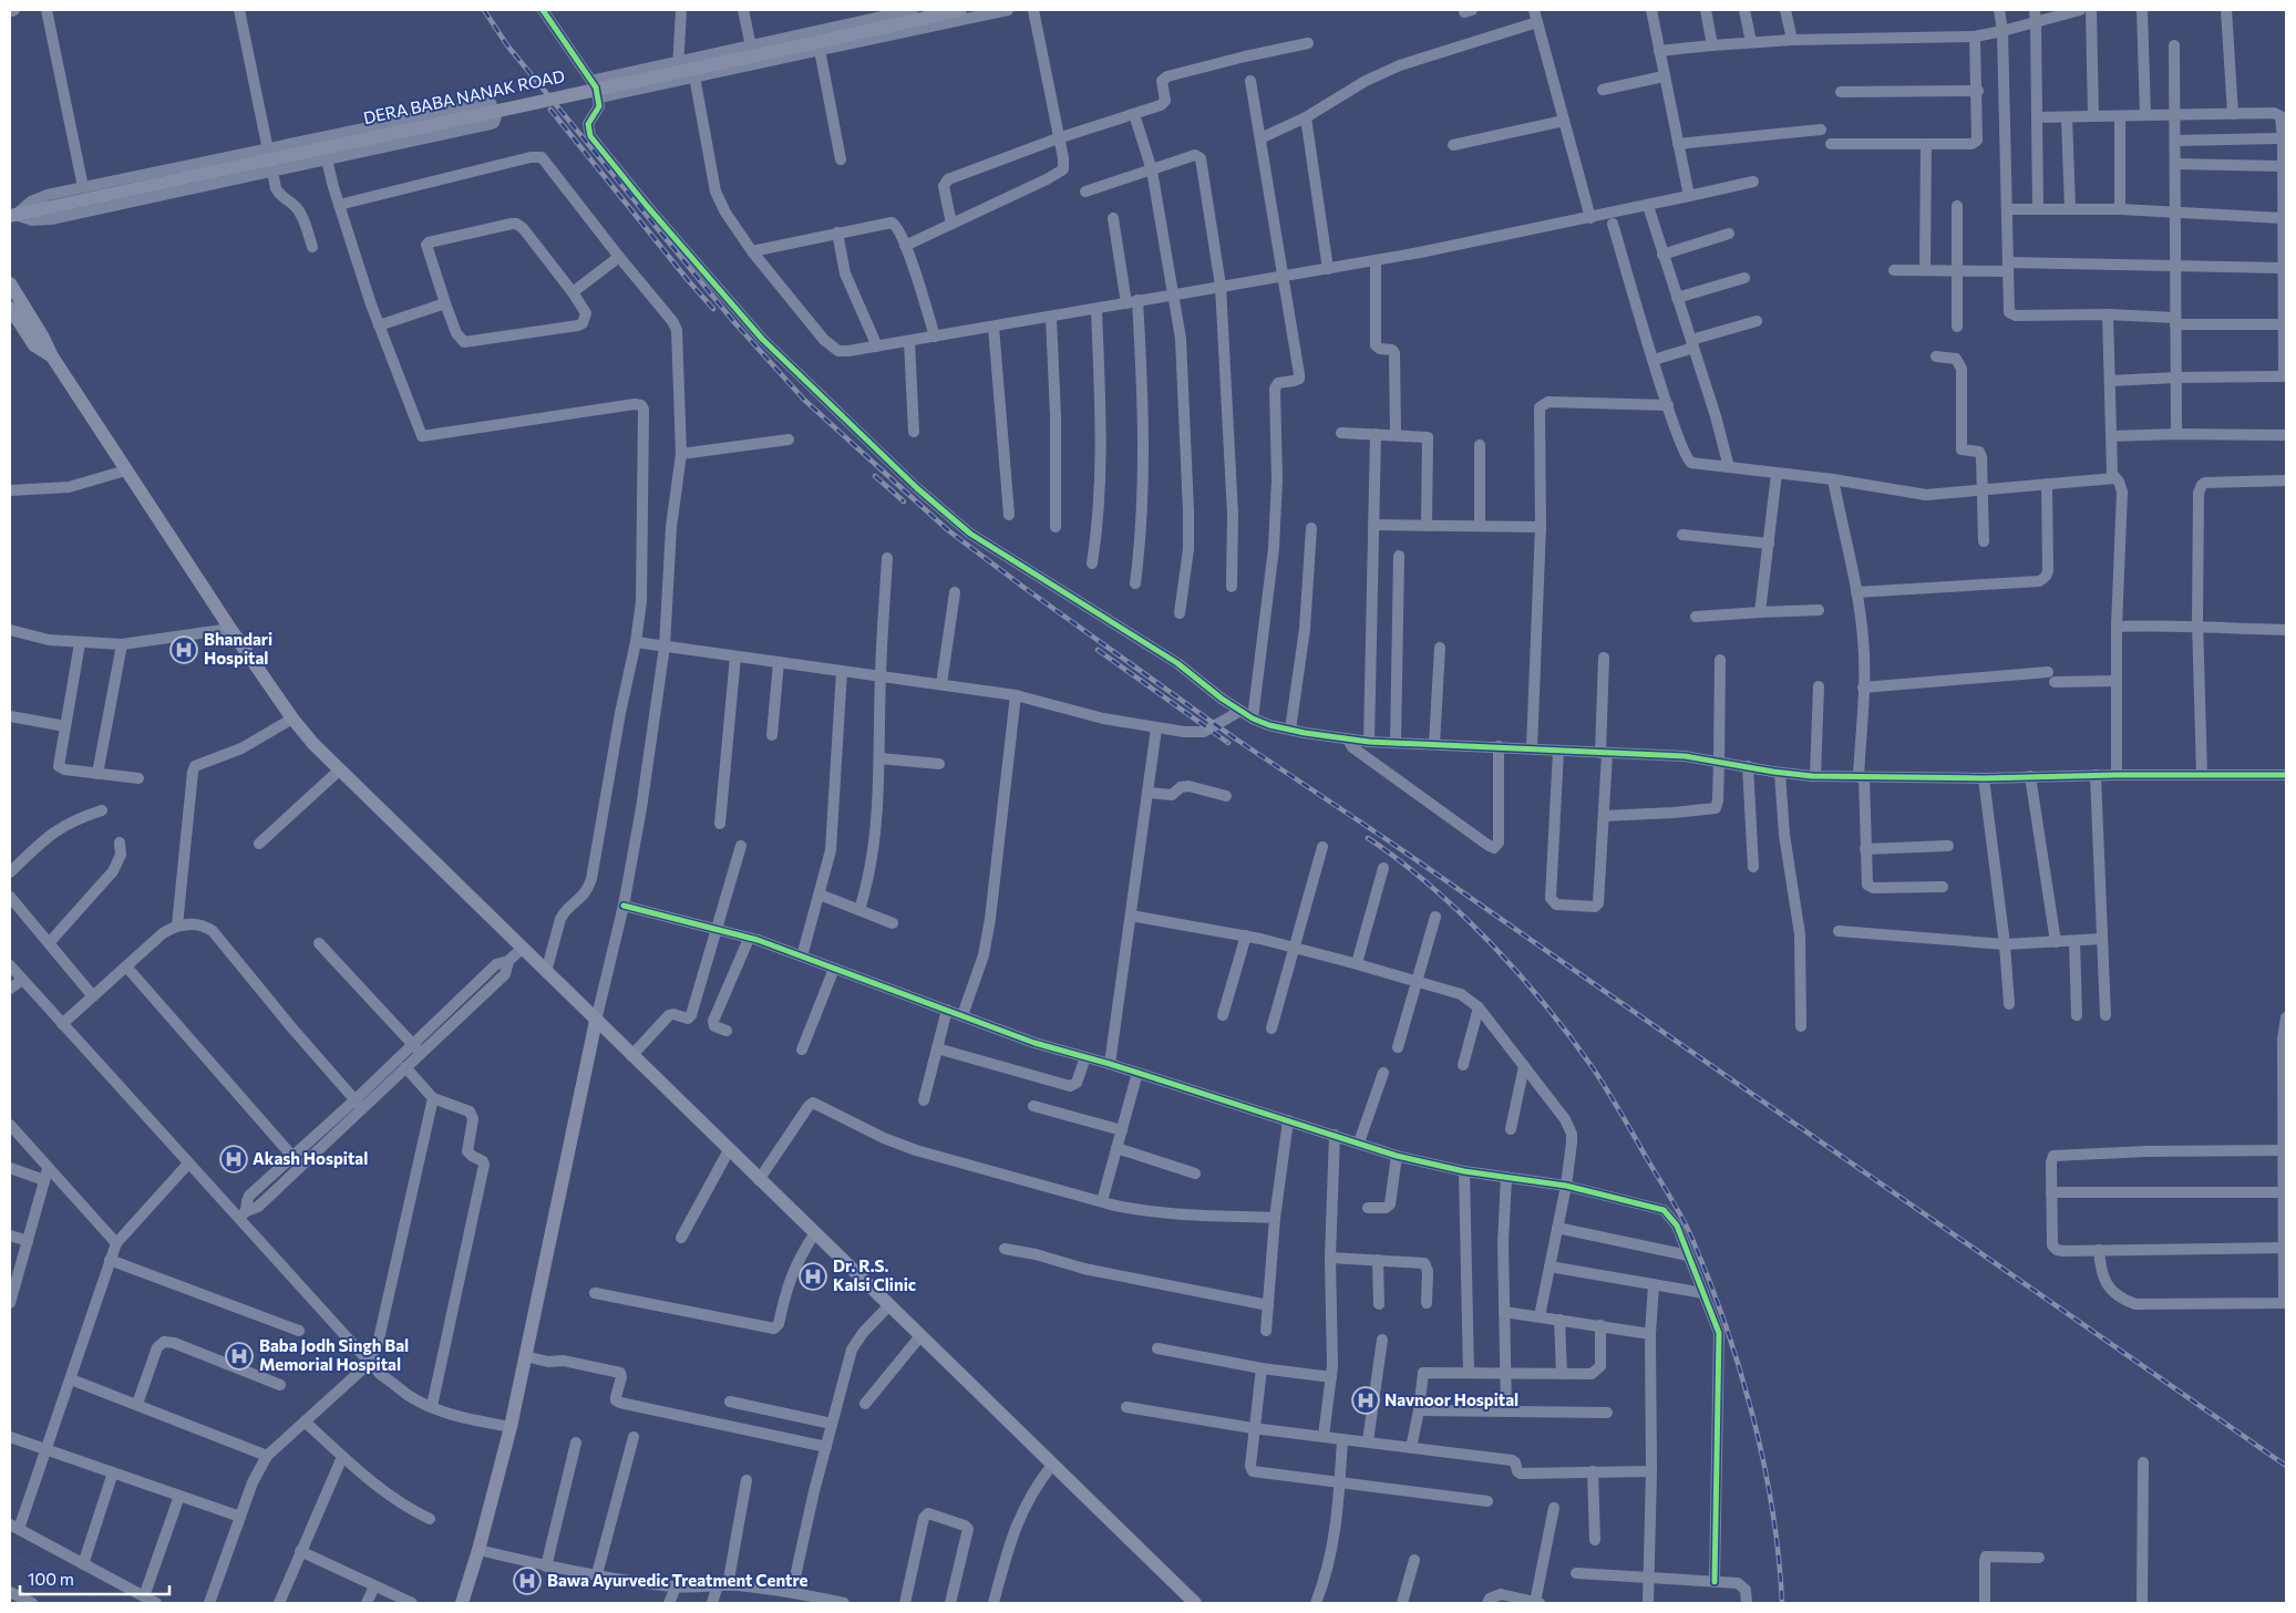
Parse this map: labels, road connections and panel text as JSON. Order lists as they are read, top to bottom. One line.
{"streets":{"main road":["DERA BABA NANAK ROAD"]},"places":{"hospital":["Bhandari Hospital","Akash Hospital","Dr. R.S. Kalsi Clinic","Baba Jodh Singh Bal Memorial Hospital","Navnoor Hospital","Bawa Ayurvedic Treatment Centre"]},"scale_bar":"100 m"}
